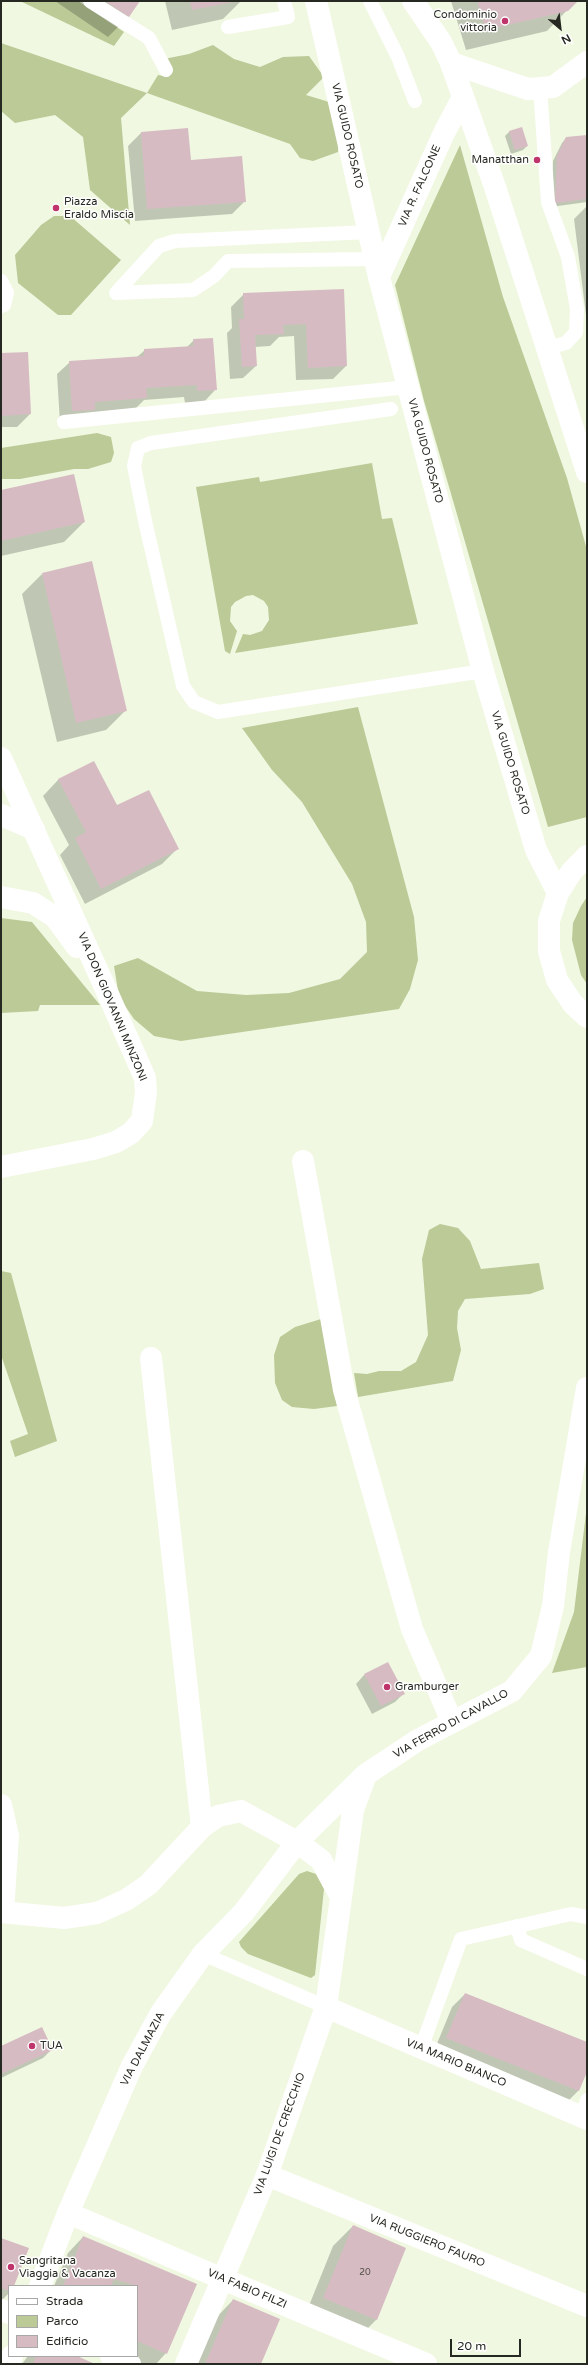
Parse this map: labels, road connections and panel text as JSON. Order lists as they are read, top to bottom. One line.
{"streets":{"street":["VIA GUIDO ROSATO","VIA R. FALCONE","VIA DON GIOVANNI MINZONI","VIA FERRO DI CAVALLO","VIA DALMAZIA","VIA MARIO BIANCO","VIA LUIGI DE CRECCHIO","VIA RUGGIERO FAURO","VIA FABIO FILZI"]},"crossings":[["VIA GUIDO ROSATO","VIA R. FALCONE"],["VIA FERRO DI CAVALLO","VIA DALMAZIA"],["VIA FERRO DI CAVALLO","VIA LUIGI DE CRECCHIO"],["VIA DALMAZIA","VIA FABIO FILZI"],["VIA MARIO BIANCO","VIA LUIGI DE CRECCHIO"],["VIA LUIGI DE CRECCHIO","VIA RUGGIERO FAURO"],["VIA LUIGI DE CRECCHIO","VIA FABIO FILZI"]],"places":["Condominio vittoria","Manatthan","Piazza Eraldo Miscia","Gramburger","TUA","Sangritana Viaggia & Vacanza"],"house_numbers":["20"],"legend":["Strada","Parco","Edificio"],"scale_bar":"20 m","north":"bottom right"}
